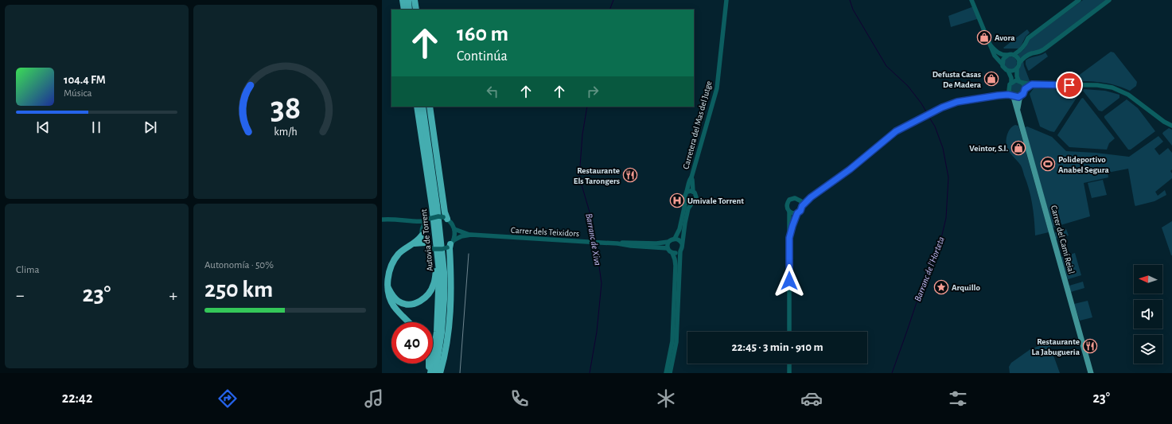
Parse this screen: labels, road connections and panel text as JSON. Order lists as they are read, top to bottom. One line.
{"streets":{"highway":["Autovia de Torrent"],"main road":["Carrer del Camí Reial"],"street":["Carretera del Mas del Jutge","Carrer dels Teixidors"]},"water":["Barranc de Xiva","Barranc de l'Horteta"],"places":{"shop":["Avora","Defusta Casas De Madera","Veintor, S.l."],"sports":["Polideportivo Anabel Segura"],"restaurant":["Restaurante Els Tarongers","Restaurante La Jabugueria"],"hospital":["Umivale Torrent"],"place":["Arquillo"]},"north":"left","page":{"turn":["160 m","Continúa"],"song":["104.4 FM","Música"],"tile":["Clima",["Autonomía · 50%","250 km"]],"heat":["−","23°","+"],"limit":"40","trip":"22:45 · 3 min · 910 m","tabs":["22:42","23°"],"gauge":["38","km/h"]}}
